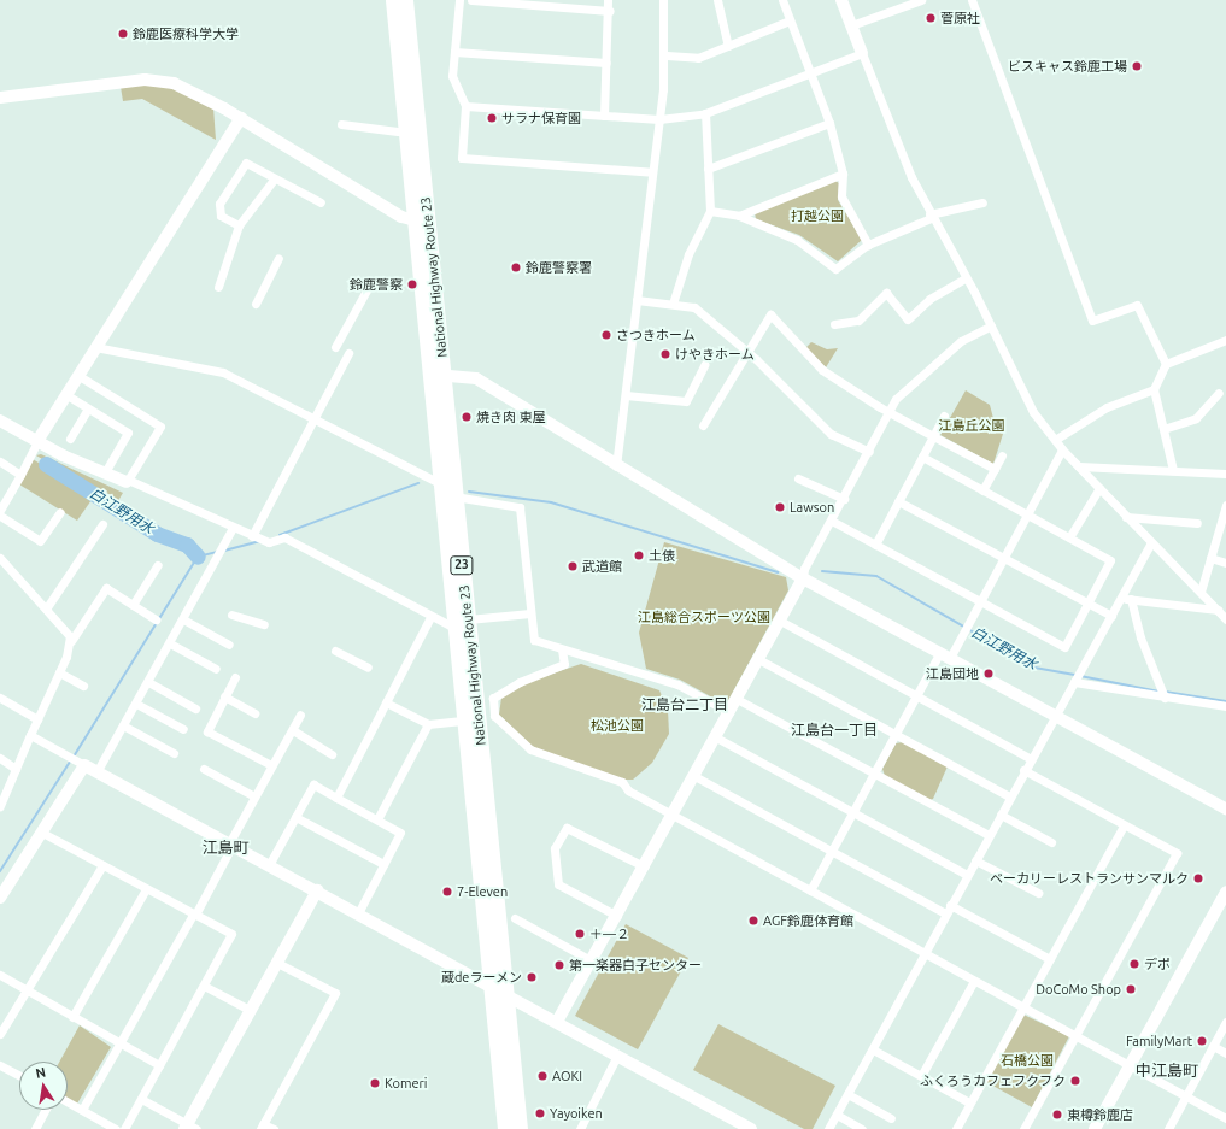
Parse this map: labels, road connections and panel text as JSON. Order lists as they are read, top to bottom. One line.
{"streets":{"highway":["National Highway Route 23","23"]},"districts":["江島台二丁目","江島台一丁目","江島町","中江島町"],"water":["白江野用水"],"parks":["打越公園","江島丘公園","江島総合スポーツ公園","松池公園","石橋公園"],"places":["菅原社","鈴鹿医療科学大学","ビスキャス鈴鹿工場","サラナ保育園","鈴鹿警察署","鈴鹿警察","さつきホーム","けやきホーム","焼き肉 東屋","Lawson","土俵","武道館","江島団地","ベーカリーレストランサンマルク","7-Eleven","AGF鈴鹿体育館","＋―２","デポ","第一楽器白子センター","蔵deラーメン","DoCoMo Shop","FamilyMart","AOKI","ふくろうカフェフクフク","Komeri","Yayoiken","東樽鈴鹿店"],"north":"top"}
